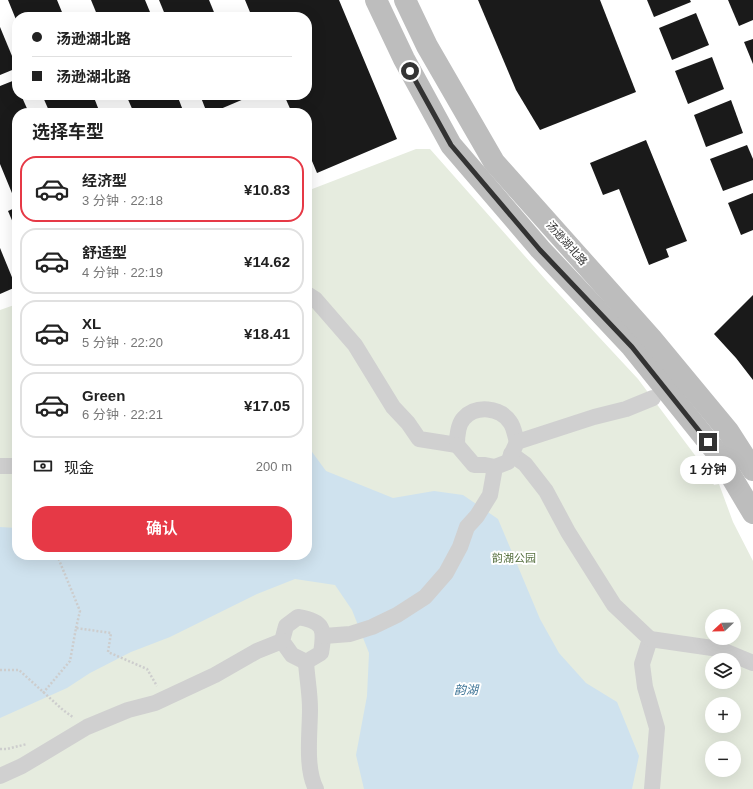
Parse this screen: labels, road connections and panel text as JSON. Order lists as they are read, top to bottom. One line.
{"streets":{"street":["汤逊湖北路"]},"water":["韵湖"],"parks":["韵湖公园"],"north":"left","page":{"banner":["汤逊湖北路","汤逊湖北路"],"heading":"选择车型","list":[{"name":"经济型","note":"3 分钟 · 22:18","value":"¥10.83"},{"name":"舒适型","note":"4 分钟 · 22:19","value":"¥14.62"},{"name":"XL","note":"5 分钟 · 22:20","value":"¥18.41"},{"name":"Green","note":"6 分钟 · 22:21","value":"¥17.05"}],"pay":["现金","200 m"],"bubble":"1 分钟","buttons":"确认","map_buttons":["+","−"]}}
